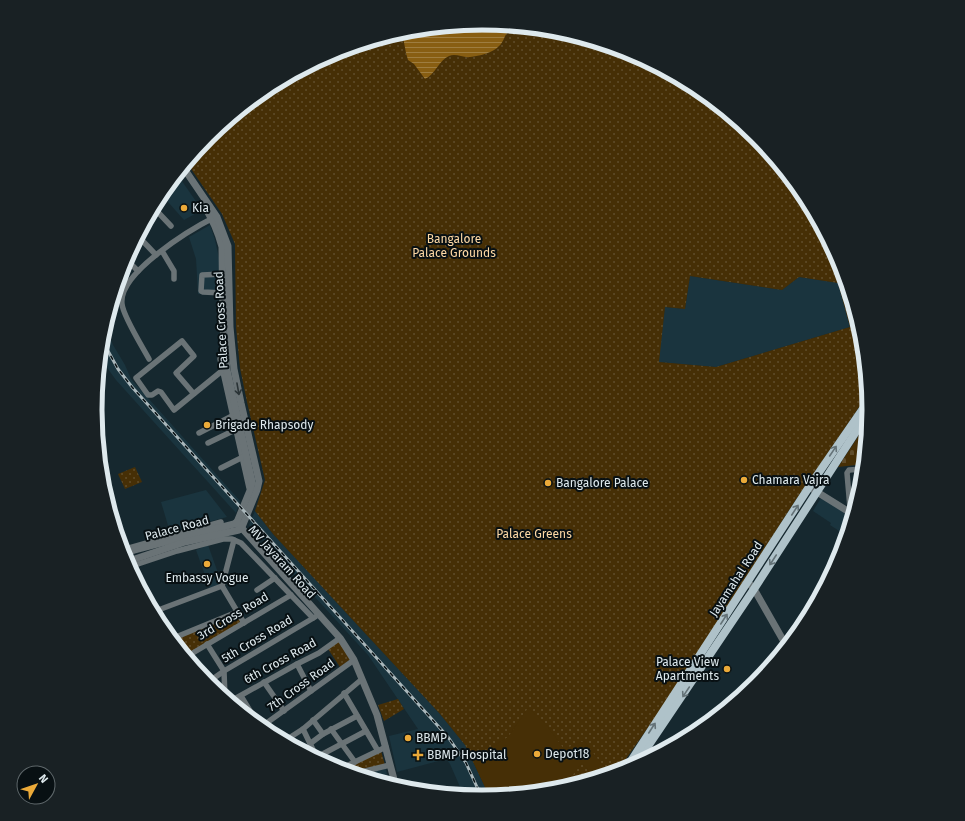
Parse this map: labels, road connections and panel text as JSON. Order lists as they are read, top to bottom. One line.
{"streets":{"main road":["Jayamahal Road"],"street":["Palace Cross Road","Palace Road","MV Jayaram Road","3rd Cross Road","5th Cross Road","6th Cross Road","7th Cross Road"]},"crossings":[["Palace Road","MV Jayaram Road"],["MV Jayaram Road","5th Cross Road"],["MV Jayaram Road","6th Cross Road"],["MV Jayaram Road","7th Cross Road"]],"parks":["Bangalore Palace Grounds","Palace Greens"],"places":{"other":["Kia","Brigade Rhapsody","Chamara Vajra","Bangalore Palace","Embassy Vogue","Palace View Apartments","BBMP","Depot18"],"health":["BBMP Hospital"]},"north":"top right"}
